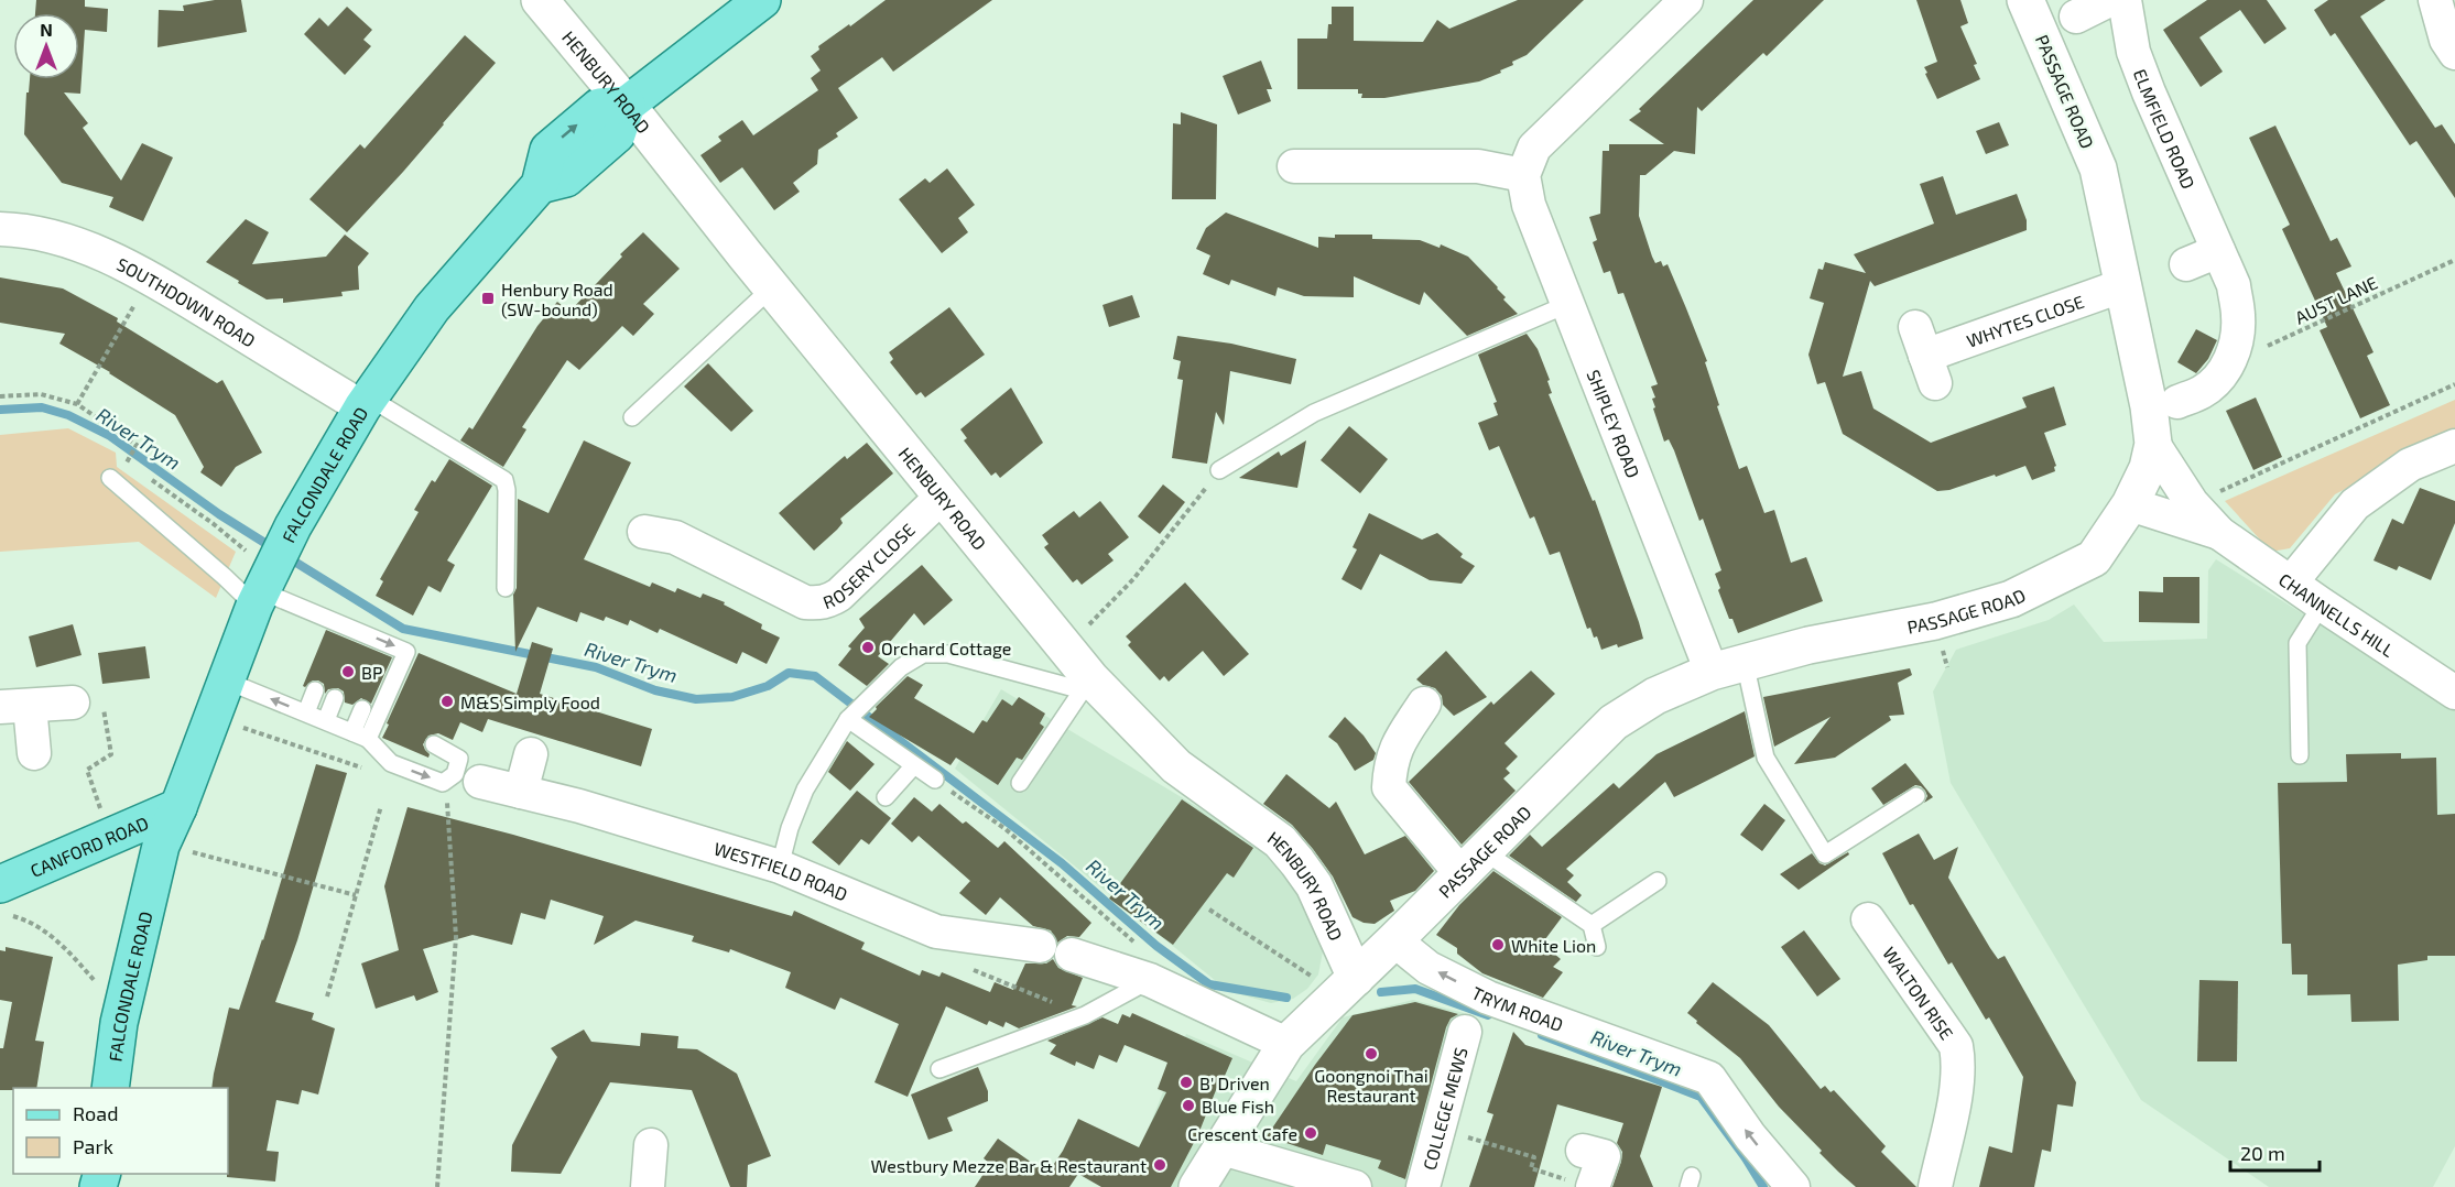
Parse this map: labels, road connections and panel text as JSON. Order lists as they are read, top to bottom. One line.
{"streets":{"main road":["HENBURY ROAD","PASSAGE ROAD","FALCONDALE ROAD","CANFORD ROAD"],"street":["ELMFIELD ROAD","SOUTHDOWN ROAD","WHYTES CLOSE","SHIPLEY ROAD","ROSERY CLOSE","CHANNELLS HILL","WESTFIELD ROAD","WALTON RISE","TRYM ROAD","COLLEGE MEWS"],"path":["AUST LANE"]},"crossings":[["HENBURY ROAD","PASSAGE ROAD"],["HENBURY ROAD","FALCONDALE ROAD"],["HENBURY ROAD","ROSERY CLOSE"],["PASSAGE ROAD","WHYTES CLOSE"],["PASSAGE ROAD","SHIPLEY ROAD"],["PASSAGE ROAD","CHANNELLS HILL"],["PASSAGE ROAD","TRYM ROAD"],["ELMFIELD ROAD","AUST LANE"],["SOUTHDOWN ROAD","FALCONDALE ROAD"],["FALCONDALE ROAD","CANFORD ROAD"]],"one_way":["TRYM ROAD"],"water":["River Trym"],"places":{"transit":["Henbury Road (SW-bound)"],"other":["Orchard Cottage","BP","M&S Simply Food","White Lion","Goongnoi Thai Restaurant","B' Driven","Blue Fish","Crescent Cafe","Westbury Mezze Bar & Restaurant"]},"legend":["Road","Park"],"scale_bar":"20 m","north":"top"}
